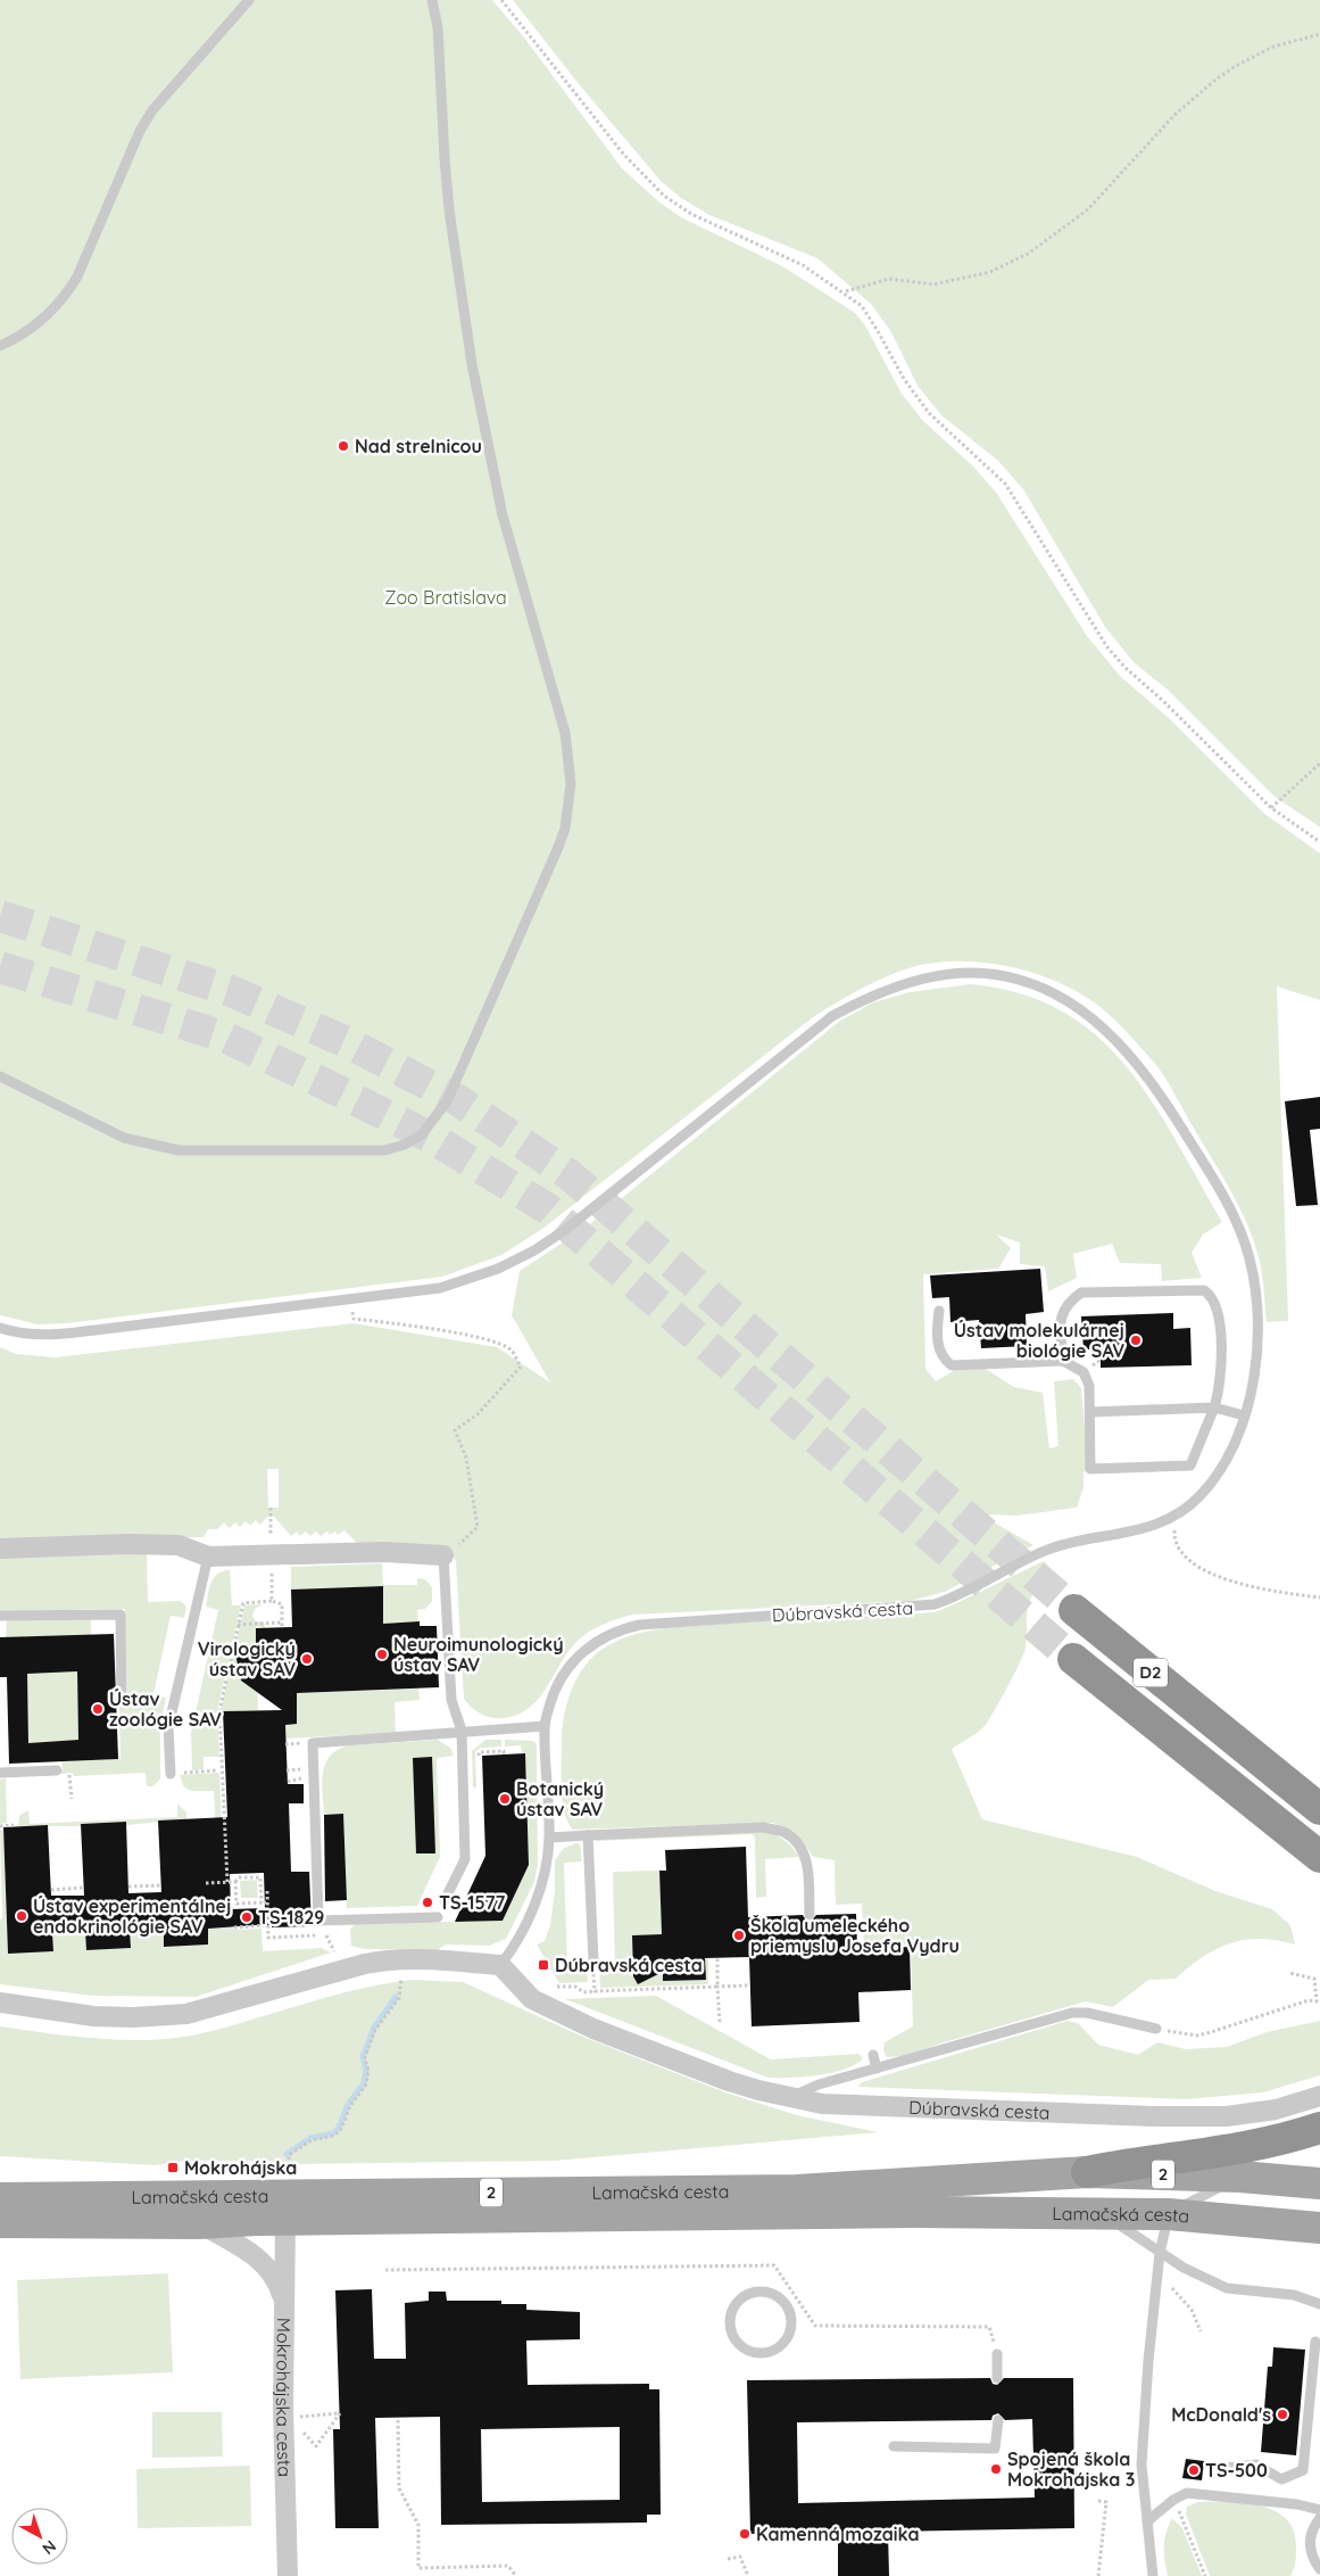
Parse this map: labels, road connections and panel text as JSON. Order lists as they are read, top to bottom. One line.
{"streets":{"highway":["D2"],"main road":["2","Lamačská cesta"],"street":["Dúbravská cesta","Mokrohájska cesta"]},"crossings":[["Lamačská cesta","Mokrohájska cesta"]],"parks":["Zoo Bratislava"],"places":{"other":["Nad strelnicou","Ústav molekulárnej biológie SAV","Neuroimunologický ústav SAV","Virologický ústav SAV","Ústav zoológie SAV","Botanický ústav SAV","TS-1577","Ústav experimentálnej endokrinológie SAV","TS-1829","Škola umeleckého priemyslu Josefa Vydru","McDonald's","Spojená škola Mokrohájska 3","TS-500","Kamenná mozaika"],"transit":["Dúbravská cesta","Mokrohájska"]},"north":"bottom right"}
